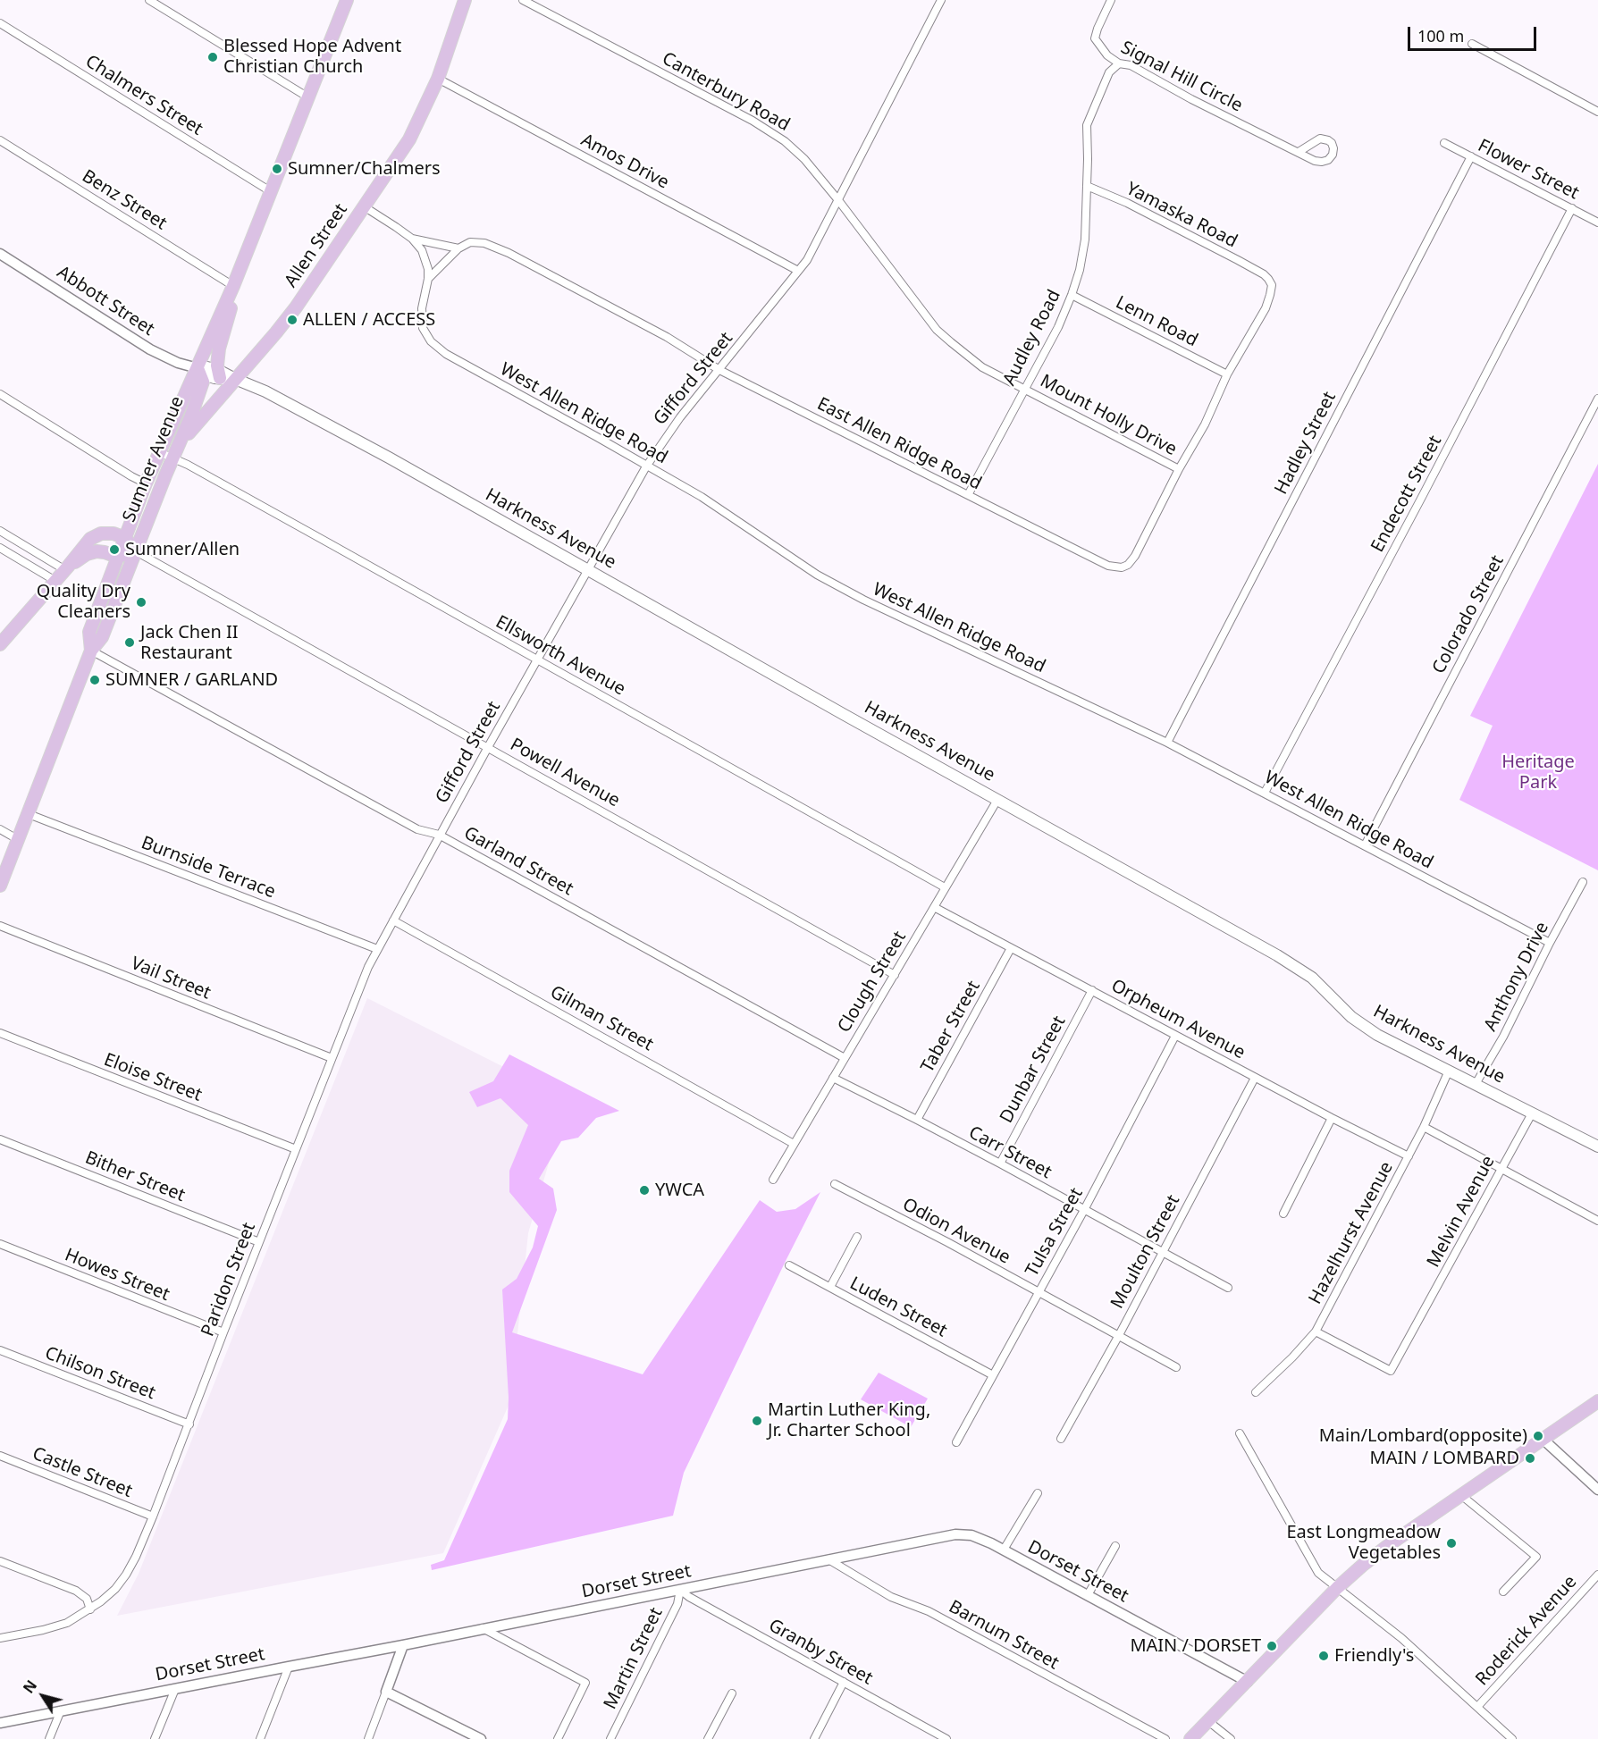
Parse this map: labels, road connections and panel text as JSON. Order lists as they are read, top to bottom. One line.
{"streets":{"main road":["Allen Street","Sumner Avenue","Harkness Avenue"],"street":["Signal Hill Circle","Canterbury Road","Chalmers Street","Amos Drive","Flower Street","Benz Street","Yamaska Road","Abbott Street","Lenn Road","Audley Road","Gifford Street","West Allen Ridge Road","Mount Holly Drive","Hadley Street","East Allen Ridge Road","Endecott Street","Colorado Street","Ellsworth Avenue","Powell Avenue","Garland Street","Burnside Terrace","Anthony Drive","Vail Street","Clough Street","Gilman Street","Orpheum Avenue","Taber Street","Dunbar Street","Eloise Street","Carr Street","Bither Street","Melvin Avenue","Odion Avenue","Tulsa Street","Hazelhurst Avenue","Moulton Street","Howes Street","Paridon Street","Luden Street","Chilson Street","Castle Street","Dorset Street","Roderick Avenue","Barnum Street","Granby Street","Martin Street"]},"crossings":[["Signal Hill Circle","Audley Road"],["Canterbury Road","Gifford Street"],["Canterbury Road","Mount Holly Drive"],["Chalmers Street","Sumner Avenue"],["Amos Drive","Allen Street"],["Amos Drive","Gifford Street"],["Flower Street","Hadley Street"],["Flower Street","Endecott Street"],["Benz Street","Sumner Avenue"],["Yamaska Road","Audley Road"],["Yamaska Road","East Allen Ridge Road"],["Allen Street","East Allen Ridge Road"],["Allen Street","Sumner Avenue"],["Allen Street","Harkness Avenue"],["Allen Street","Ellsworth Avenue"],["Abbott Street","Sumner Avenue"],["Lenn Road","Audley Road"],["Lenn Road","East Allen Ridge Road"],["Audley Road","Mount Holly Drive"],["Audley Road","East Allen Ridge Road"],["Gifford Street","West Allen Ridge Road"],["Gifford Street","East Allen Ridge Road"],["Gifford Street","Harkness Avenue"],["Gifford Street","Ellsworth Avenue"],["Gifford Street","Powell Avenue"],["Gifford Street","Garland Street"],["Gifford Street","Burnside Terrace"],["Gifford Street","Gilman Street"],["Gifford Street","Paridon Street"],["West Allen Ridge Road","Hadley Street"],["West Allen Ridge Road","East Allen Ridge Road"],["West Allen Ridge Road","Endecott Street"],["West Allen Ridge Road","Colorado Street"],["West Allen Ridge Road","Anthony Drive"],["Mount Holly Drive","East Allen Ridge Road"],["Sumner Avenue","Harkness Avenue"],["Sumner Avenue","Ellsworth Avenue"],["Sumner Avenue","Powell Avenue"],["Sumner Avenue","Garland Street"],["Sumner Avenue","Burnside Terrace"],["Harkness Avenue","Anthony Drive"],["Harkness Avenue","Clough Street"],["Harkness Avenue","Melvin Avenue"],["Harkness Avenue","Hazelhurst Avenue"],["Ellsworth Avenue","Clough Street"],["Powell Avenue","Clough Street"],["Garland Street","Clough Street"],["Burnside Terrace","Paridon Street"],["Vail Street","Paridon Street"],["Clough Street","Gilman Street"],["Clough Street","Orpheum Avenue"],["Clough Street","Carr Street"],["Orpheum Avenue","Taber Street"],["Orpheum Avenue","Dunbar Street"],["Orpheum Avenue","Tulsa Street"],["Orpheum Avenue","Hazelhurst Avenue"],["Orpheum Avenue","Moulton Street"],["Taber Street","Carr Street"],["Dunbar Street","Carr Street"],["Eloise Street","Paridon Street"],["Carr Street","Tulsa Street"],["Carr Street","Moulton Street"],["Bither Street","Paridon Street"],["Melvin Avenue","Hazelhurst Avenue"],["Odion Avenue","Tulsa Street"],["Odion Avenue","Moulton Street"],["Tulsa Street","Luden Street"],["Howes Street","Paridon Street"],["Paridon Street","Chilson Street"],["Paridon Street","Castle Street"],["Dorset Street","Barnum Street"],["Dorset Street","Granby Street"],["Dorset Street","Martin Street"],["Granby Street","Martin Street"]],"parks":["Heritage Park"],"places":["Blessed Hope Advent Christian Church","Sumner/Chalmers","ALLEN / ACCESS","Sumner/Allen","Quality Dry Cleaners","Jack Chen II Restaurant","SUMNER / GARLAND","YWCA","Martin Luther King, Jr. Charter School","Main/Lombard(opposite)","MAIN / LOMBARD","East Longmeadow Vegetables","MAIN / DORSET","Friendly's"],"scale_bar":"100 m","north":"top left"}
